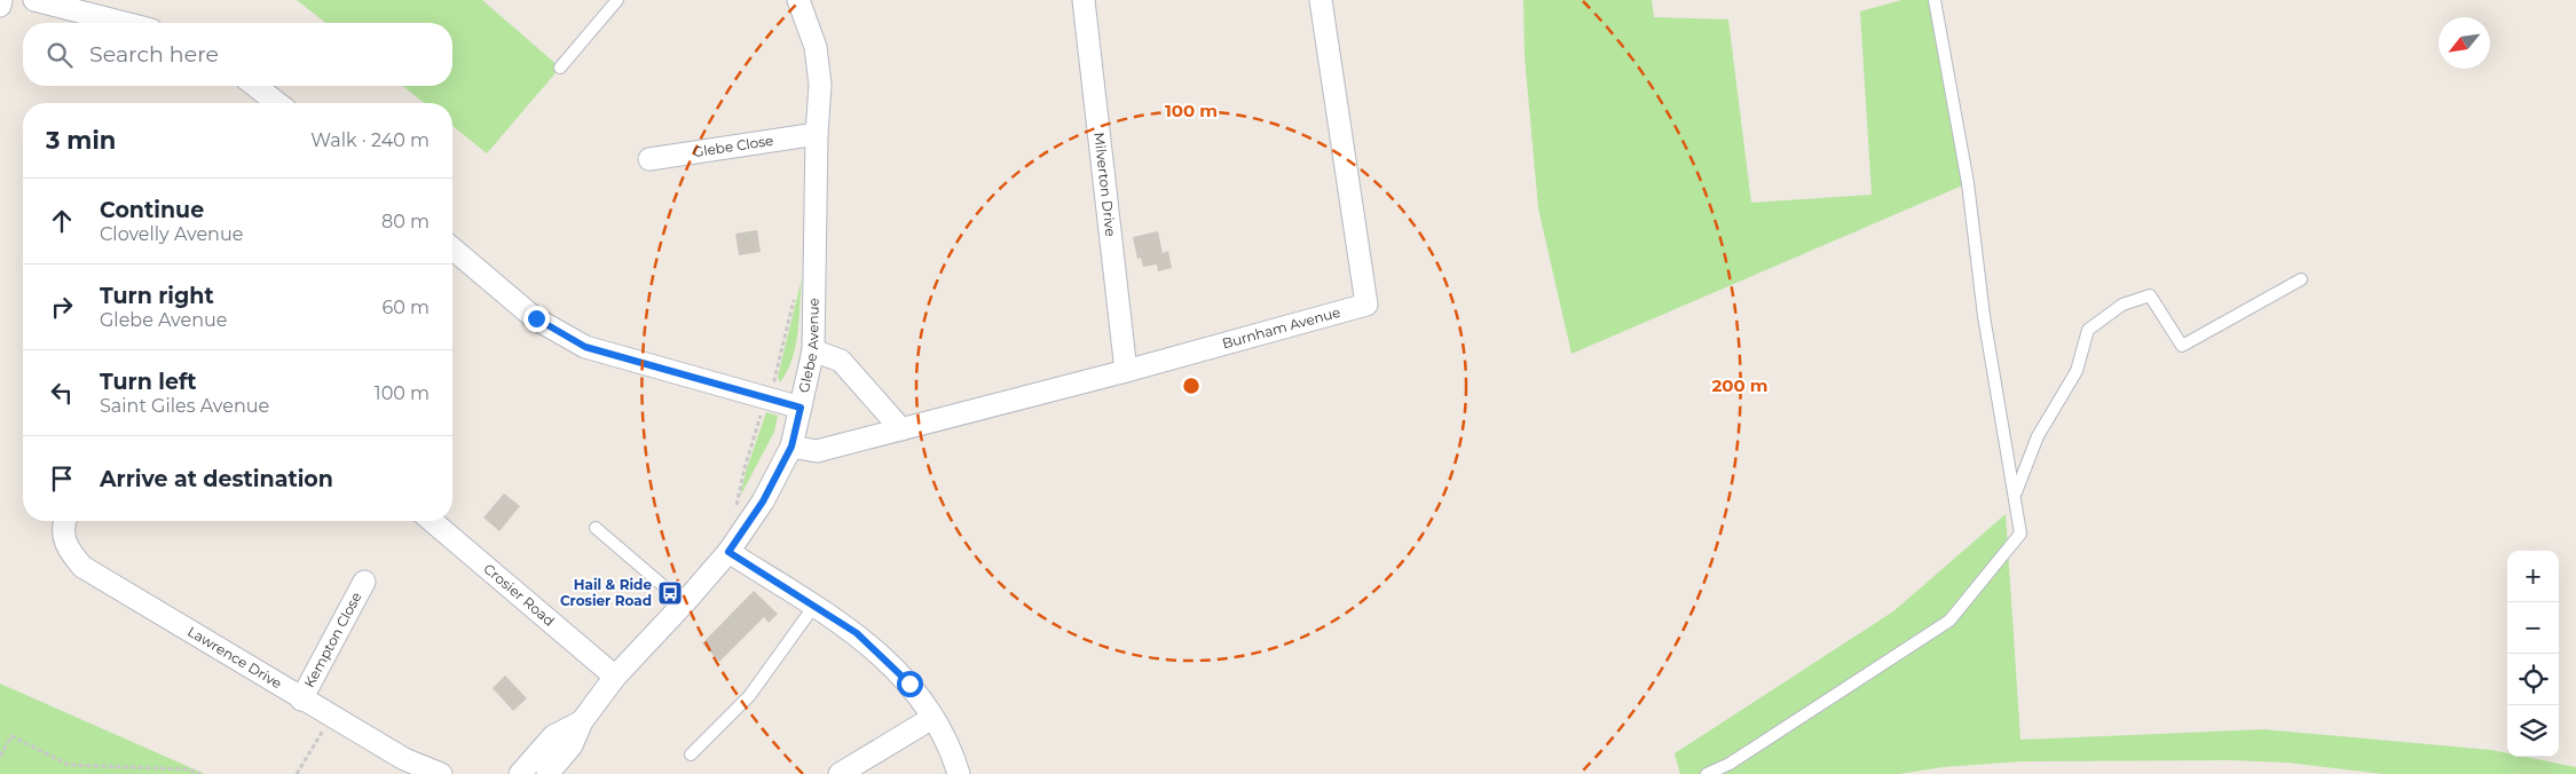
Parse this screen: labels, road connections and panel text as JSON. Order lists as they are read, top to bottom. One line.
{"streets":{"street":["Glebe Close","Milverton Drive","Burnham Avenue","Glebe Avenue","Crosier Road","Kempton Close","Lawrence Drive"]},"crossings":[["Glebe Close","Glebe Avenue"],["Milverton Drive","Burnham Avenue"],["Burnham Avenue","Glebe Avenue"],["Glebe Avenue","Crosier Road"],["Kempton Close","Lawrence Drive"]],"places":{"bus stop":["Hail & Ride Crosier Road"]},"north":"bottom left","page":{"search":"Search here","heading":["3 min","Walk · 240 m"],"list":[["Continue","Clovelly Avenue","80 m"],["Turn right","Glebe Avenue","60 m"],["Turn left","Saint Giles Avenue","100 m"],"Arrive at destination"],"map_buttons":["+","−"]},"rings":["100 m","200 m"]}
